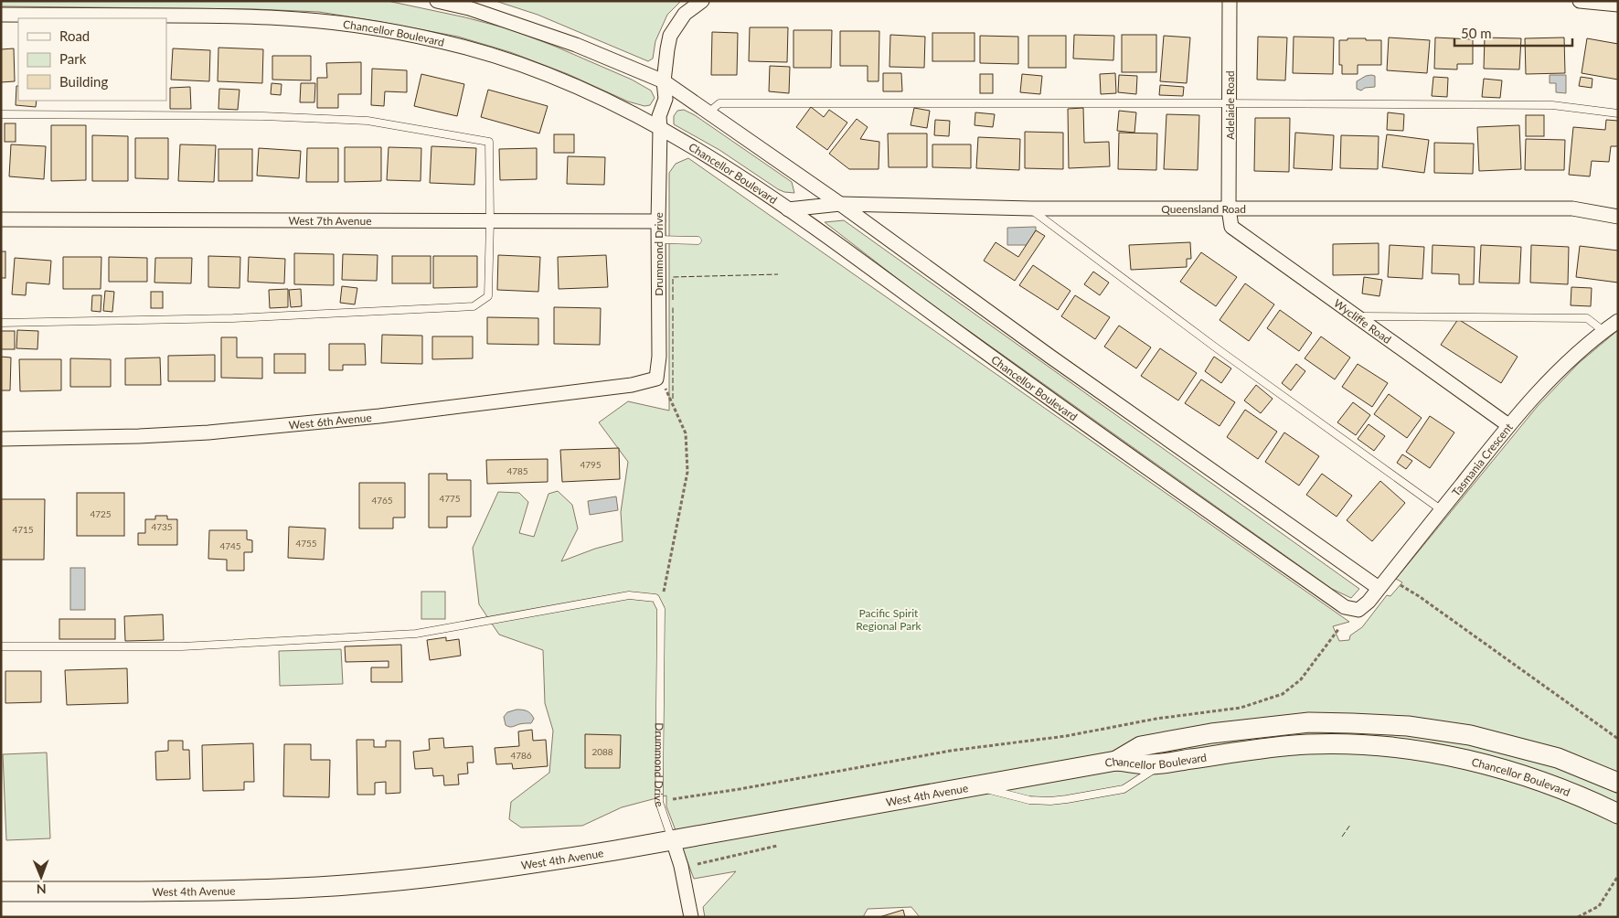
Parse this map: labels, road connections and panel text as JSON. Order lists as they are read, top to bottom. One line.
{"streets":{"main road":["Chancellor Boulevard","West 4th Avenue"],"street":["Adelaide Road","Queensland Road","West 7th Avenue","Drummond Drive","Wycliffe Road","West 6th Avenue","Tasmania Crescent"]},"crossings":[["Chancellor Boulevard","Queensland Road"],["Chancellor Boulevard","Drummond Drive"],["Chancellor Boulevard","Tasmania Crescent"],["Chancellor Boulevard","West 4th Avenue"],["Adelaide Road","Queensland Road"],["Adelaide Road","Wycliffe Road"],["Queensland Road","Wycliffe Road"],["West 7th Avenue","Drummond Drive"],["Drummond Drive","West 6th Avenue"],["Drummond Drive","West 4th Avenue"],["Wycliffe Road","Tasmania Crescent"]],"parks":["Pacific Spirit Regional Park"],"house_numbers":["4795","4785","4775","4765","4725","4735","4715","4755","4745","2088","4786"],"legend":["Road","Park","Building"],"scale_bar":"50 m","north":"bottom"}
